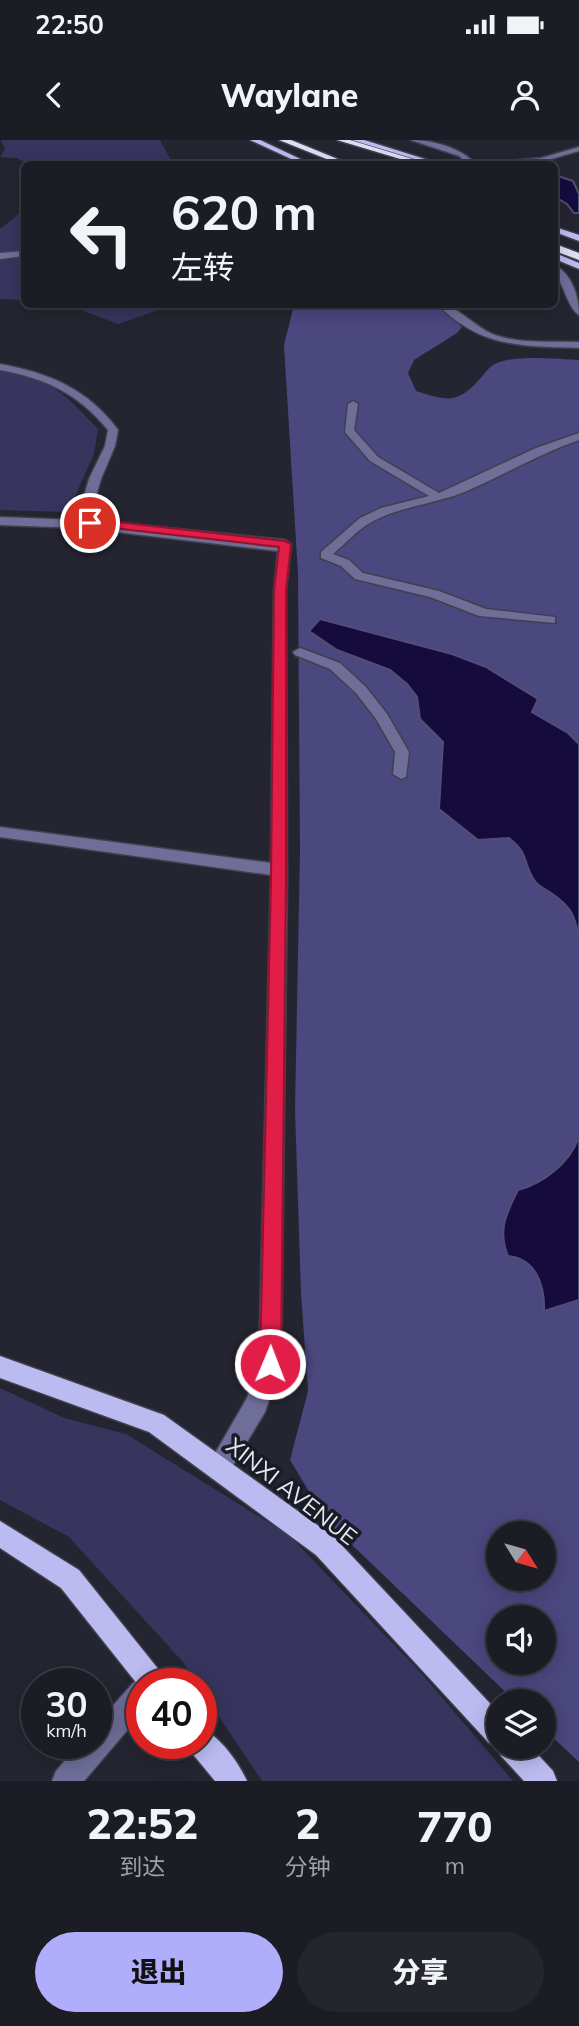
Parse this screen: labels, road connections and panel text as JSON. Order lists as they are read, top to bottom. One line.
{"streets":{"main road":["XINXI AVENUE"]},"north":"bottom right","page":{"status":"22:50","header":"Waylane","turn":["620 m","左转"],"speed":"30 km/h","limit":"40","eta":["22:52","到达","2","分钟","770","m"],"buttons":["退出","分享"]}}
